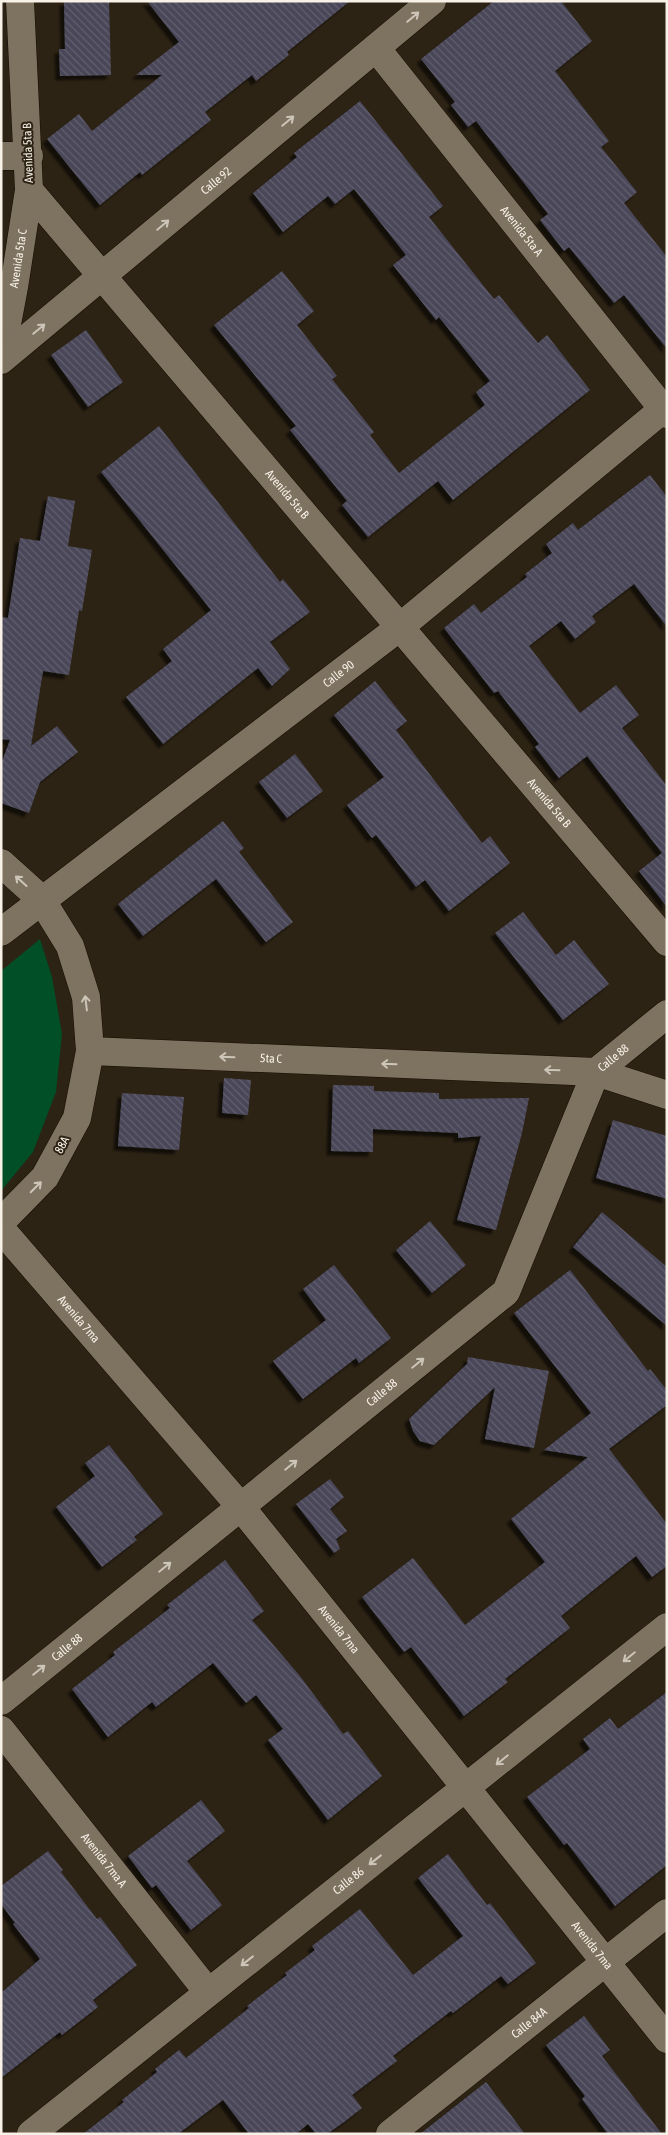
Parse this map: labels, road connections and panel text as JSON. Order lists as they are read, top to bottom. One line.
{"streets":{"street":["Avenida 5ta B","Calle 92","Avenida 5ta A","Avenida 5ta C","Calle 90","Calle 88","5ta C","88A","Avenida 7ma","Avenida 7ma A","Calle 86","Calle 84A"]},"crossings":[["Avenida 5ta B","Calle 92"],["Avenida 5ta B","Avenida 5ta C"],["Avenida 5ta B","Calle 90"],["Calle 92","Avenida 5ta A"],["Avenida 5ta A","Calle 90"],["Calle 88","5ta C"],["Calle 88","Avenida 7ma"],["5ta C","88A"],["Avenida 7ma","Calle 86"],["Avenida 7ma","Calle 84A"],["Avenida 7ma A","Calle 86"]],"one_way":["Calle 92","Calle 88","5ta C","88A","Calle 86"]}
